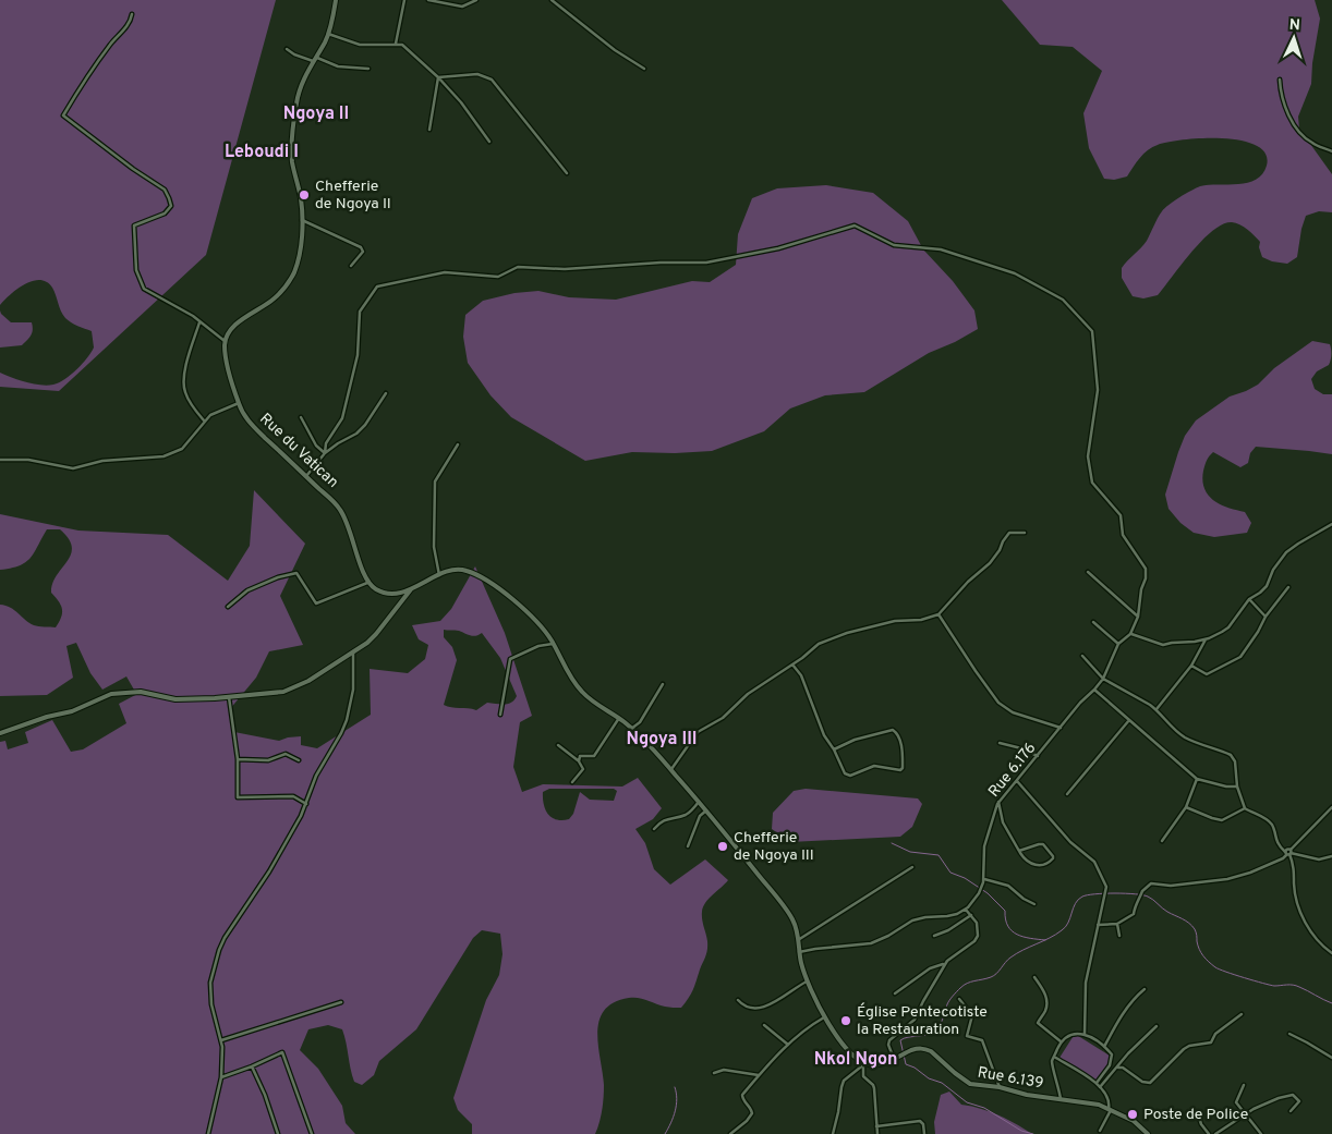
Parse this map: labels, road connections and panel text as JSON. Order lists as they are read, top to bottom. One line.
{"streets":{"street":["Rue du Vatican","Rue 6.176","Rue 6.139"]},"districts":["Ngoya II","Leboudi I","Ngoya III","Nkol Ngon"],"places":["Chefferie de Ngoya II","Chefferie de Ngoya III","Église Pentecotiste la Restauration","Poste de Police"],"north":"top"}
